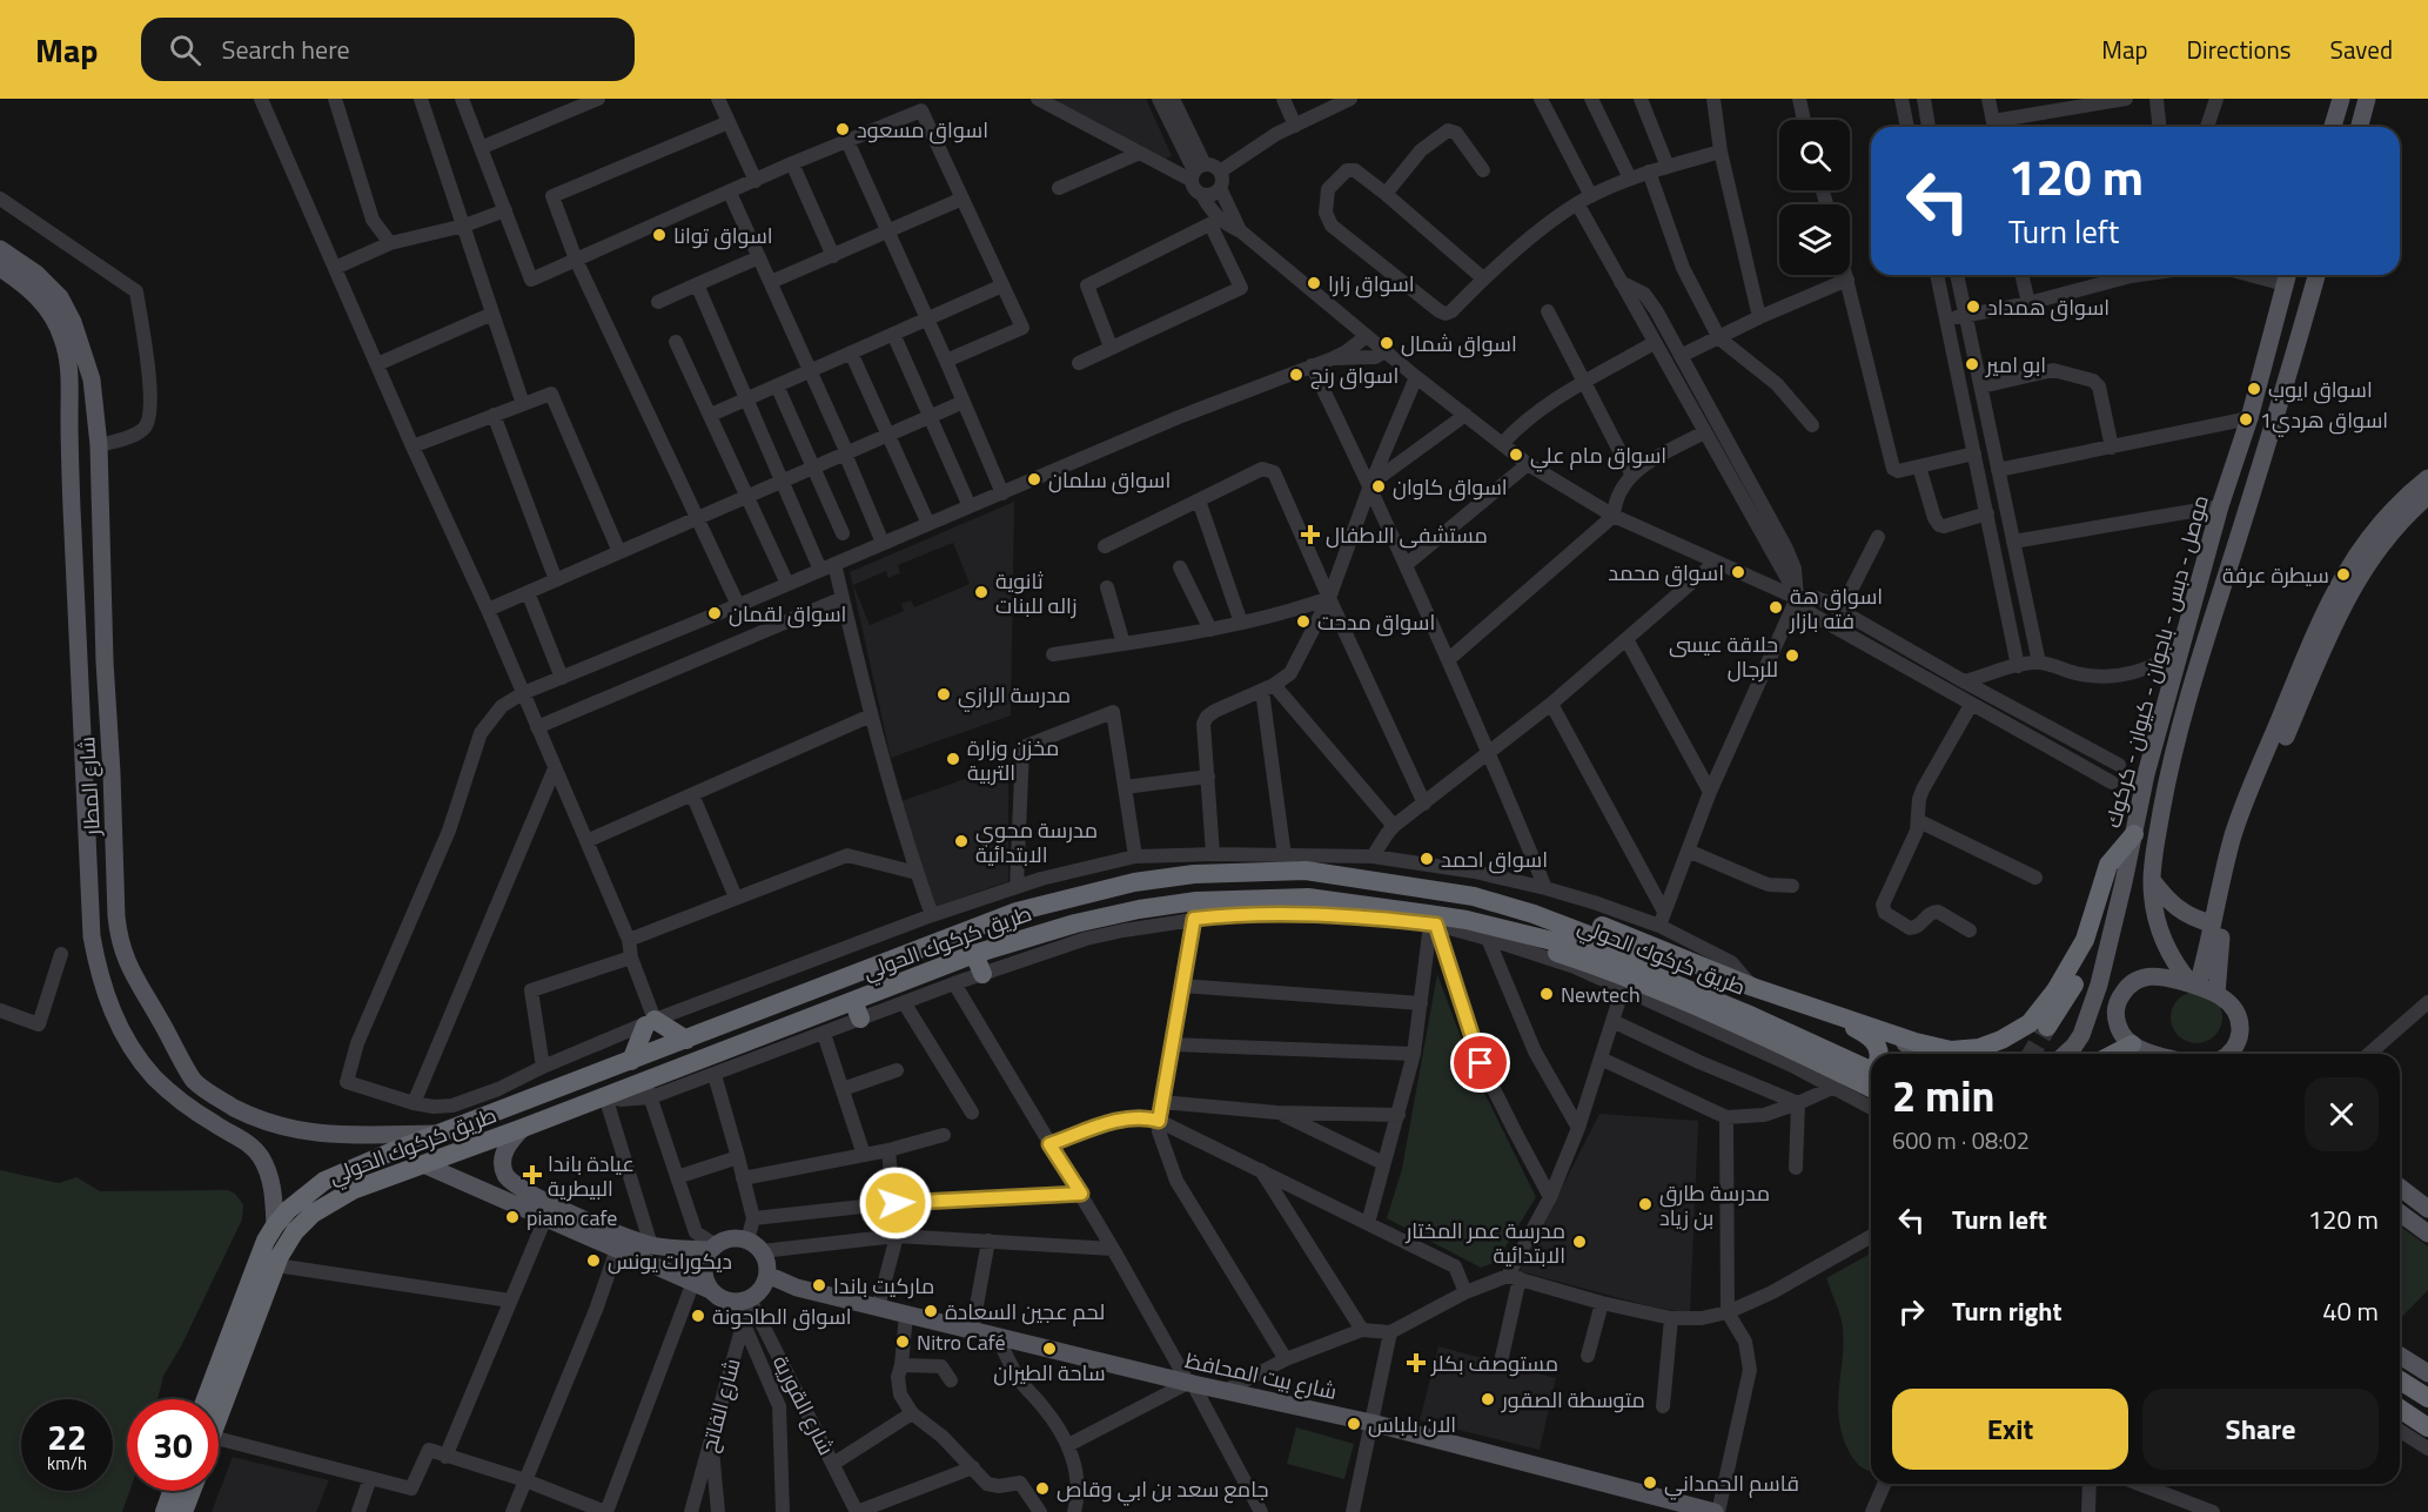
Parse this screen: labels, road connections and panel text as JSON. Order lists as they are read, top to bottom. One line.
{"streets":{"highway":["طريق كركوك الحولي"],"main road":["موصل - دبس - باجوان - كيوان - كركوك","شارع المطار","شارع بيت المحافظ"],"street":["شارع الفاتح","شارع القورية"]},"crossings":[["شارع المطار","طريق كركوك الحولي"],["شارع بيت المحافظ","شارع الفاتح"],["شارع بيت المحافظ","شارع القورية"],["شارع الفاتح","شارع القورية"]],"places":{"other":["اسواق مسعود","اسواق توانا","اسواق زارا","اسواق همداد","اسواق شمال","ابو امير","اسواق رنج","اسواق ايوب","اسواق هردي1","اسواق مام علي","اسواق سلمان","اسواق كاوان","اسواق محمد","سيطرة عرفة","ثانوية زاله للبنات","اسواق هة فته بازار","اسواق لقمان","اسواق مدحت","حلاقة عيسى للرجال","مدرسة الرازي","مخزن وزارة التربية","مدرسة محوي الابتدائية","اسواق احمد","Newtech","مدرسة طارق بن زياد","piano cafe","مدرسة عمر المختار الابتدائية","ديكورات يونس","ماركيت باندا","لحم عجين السعادة","اسواق الطاحونة","Nitro Café","ساحة الطيران","متوسطة الصقور","الان بلباس","قاسم الحمداني","جامع سعد بن ابي وقاص"],"health":["مستشفى الاطفال","عيادة باندا البيطرية","مستوصف بكلر"]},"page":{"header":"Map","search":"Search here","nav":["Map","Directions","Saved"],"turn":["120 m","Turn left"],"heading":["2 min","600 m · 08:02"],"list":[{"name":"Turn left","value":"120 m"},{"name":"Turn right","value":"40 m"}],"buttons":["Exit","Share"],"speed":"22 km/h","limit":"30"}}
